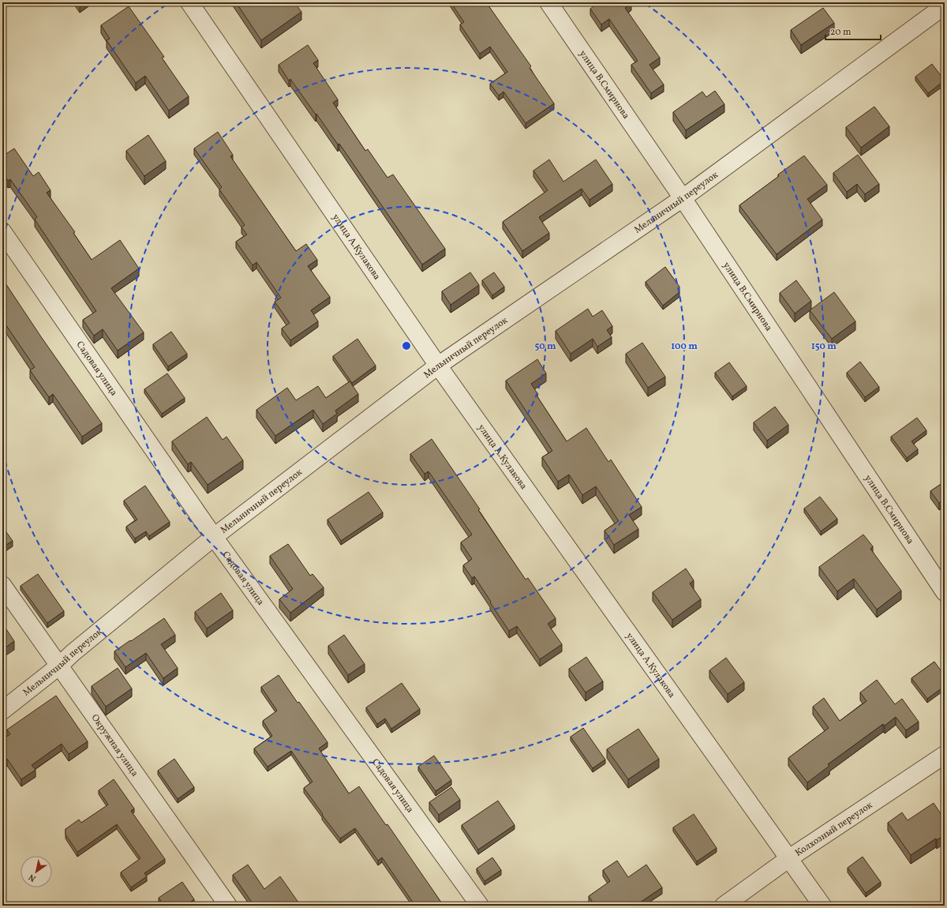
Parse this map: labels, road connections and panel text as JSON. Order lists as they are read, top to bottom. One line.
{"streets":{"street":["улица В.Смирнова","Мельничный переулок","улица А.Кулакова","Садовая улица","Окружная улица","Колхозный переулок"]},"crossings":[["улица В.Смирнова","Мельничный переулок"],["Мельничный переулок","улица А.Кулакова"],["Мельничный переулок","Садовая улица"],["Мельничный переулок","Окружная улица"],["улица А.Кулакова","Колхозный переулок"]],"scale_bar":"20 m","north":"bottom left","rings":["50 m","100 m","150 m"]}
